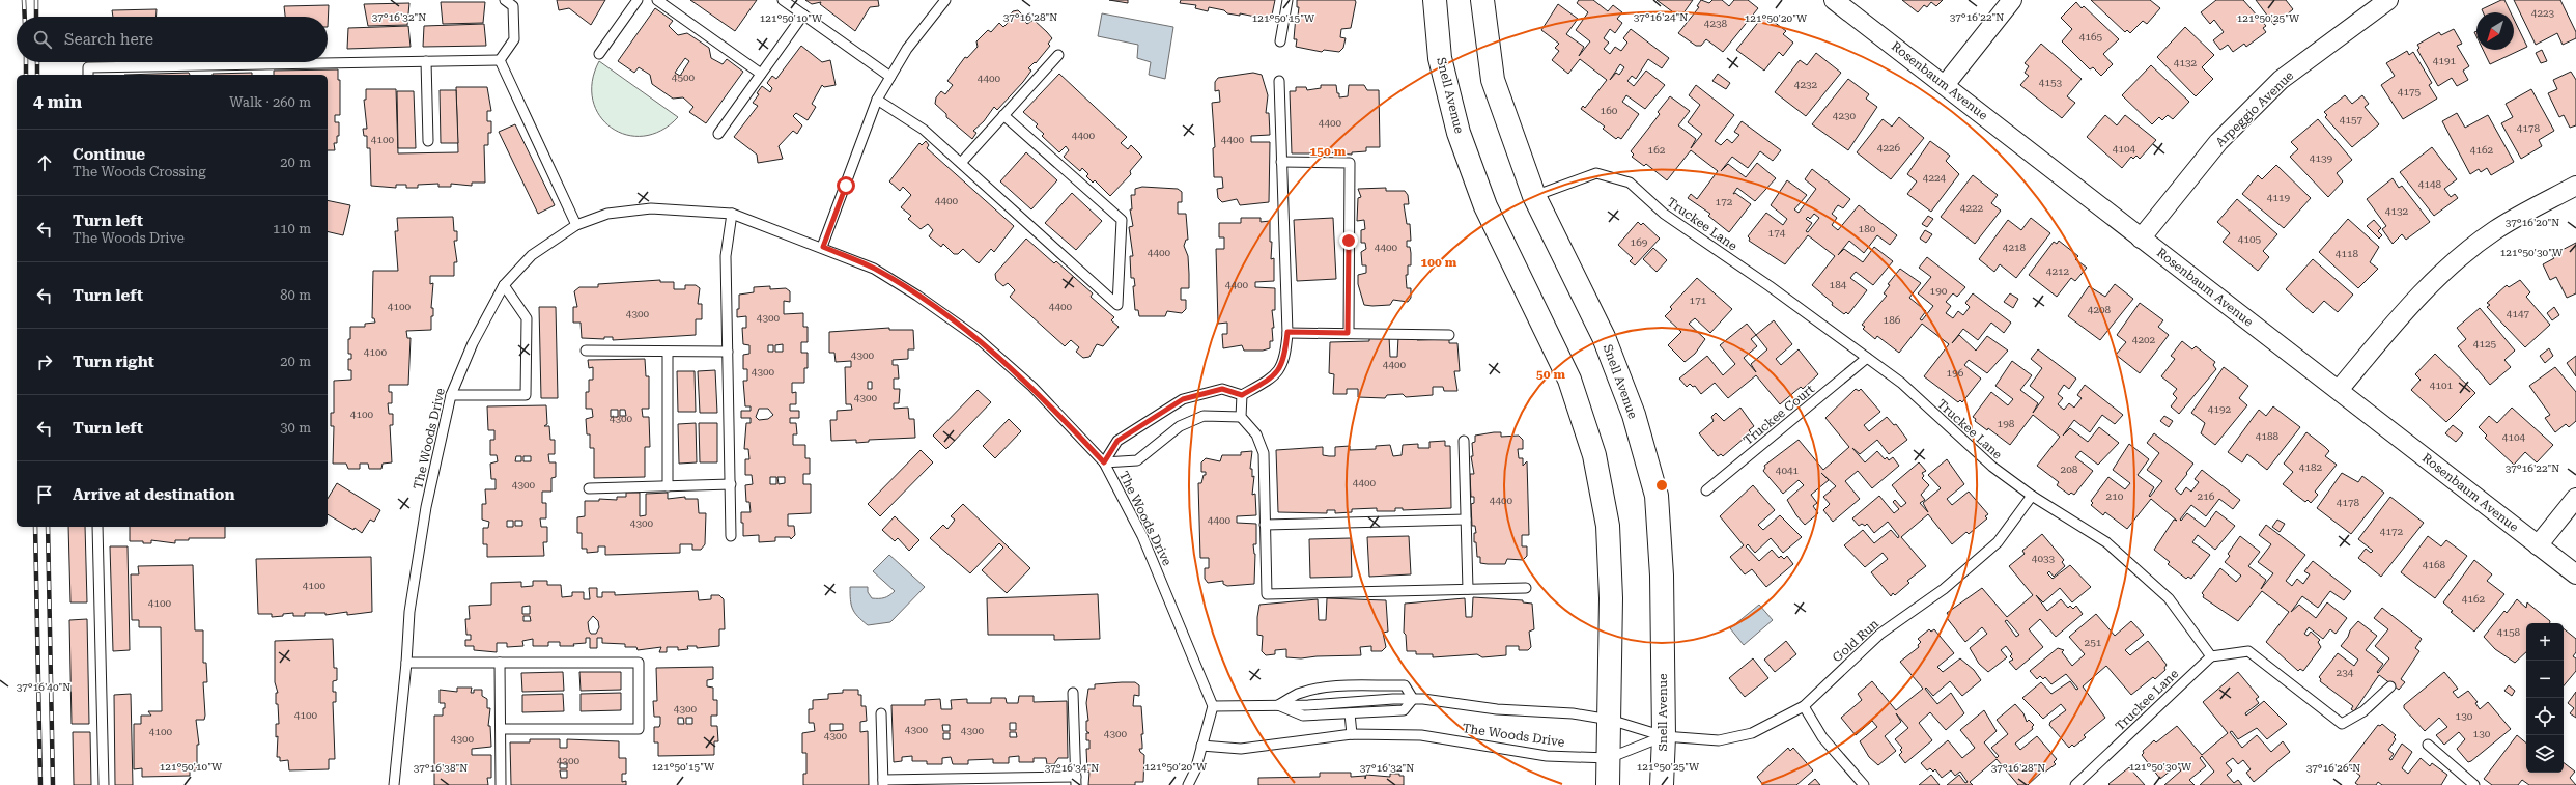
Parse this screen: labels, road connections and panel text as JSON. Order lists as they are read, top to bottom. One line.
{"streets":{"main road":["Snell Avenue"],"street":["Rosenbaum Avenue","Arpeggio Avenue"],"lane":["Truckee Lane","Truckee Court","The Woods Drive","Gold Run"]},"crossings":[["Rosenbaum Avenue","Arpeggio Avenue"],["Snell Avenue","Truckee Lane"],["Snell Avenue","The Woods Drive"],["Snell Avenue","Gold Run"],["Truckee Lane","Truckee Court"],["Truckee Lane","Gold Run"],["The Woods Drive","Gold Run"]],"house_numbers":["4223","4238","4165","4191","4132","4500","4400","4153","4232","4175","160","4230","4157","4400","4178","4400","4100","4400","4226","4104","162","4162","4139","4224","4148","4119","4400","172","4222","4132","180","174","4105","169","4400","4218","4400","4118","4212","4400","184","190","171","4100","4400","4208","4300","4147","4300","186","4202","4125","4100","4300","4400","4300","196","4101","4300","4192","4100","4300","198","4188","4104","4182","208","4041","4400","4300","210","216","4400","4178","4400","4300","4172","4033","4168","4100","4162","4100","4158","251","234","4300","4100","130","4300","4300","4100","4300","130","4300","4300","4300"],"north":"bottom left","page":{"search":"Search here","heading":["4 min","Walk · 260 m"],"list":[["Continue","The Woods Crossing","20 m"],["Turn left","The Woods Drive","110 m"],["Turn left","80 m"],["Turn right","20 m"],["Turn left","30 m"],"Arrive at destination"],"map_buttons":["+","−"]},"coordinates":["37°16'32\"N","37°16'28\"N","37°16'24\"N","37°16'22\"N","121°50'10\"W","121°50'15\"W","121°50'20\"W","121°50'25\"W","37°16'20\"N","121°50'30\"W","37°16'40\"N","37°16'38\"N","37°16'34\"N","37°16'26\"N"],"rings":["150 m","100 m","50 m"]}
